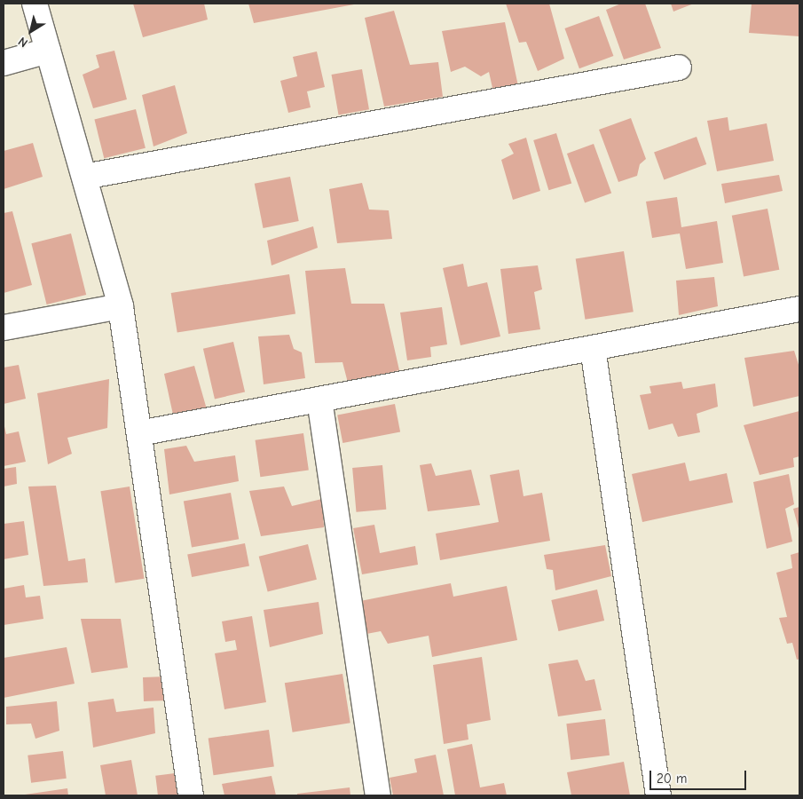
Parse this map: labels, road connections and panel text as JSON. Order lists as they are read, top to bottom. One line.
{"scale_bar":"20 m","north":"bottom left"}
